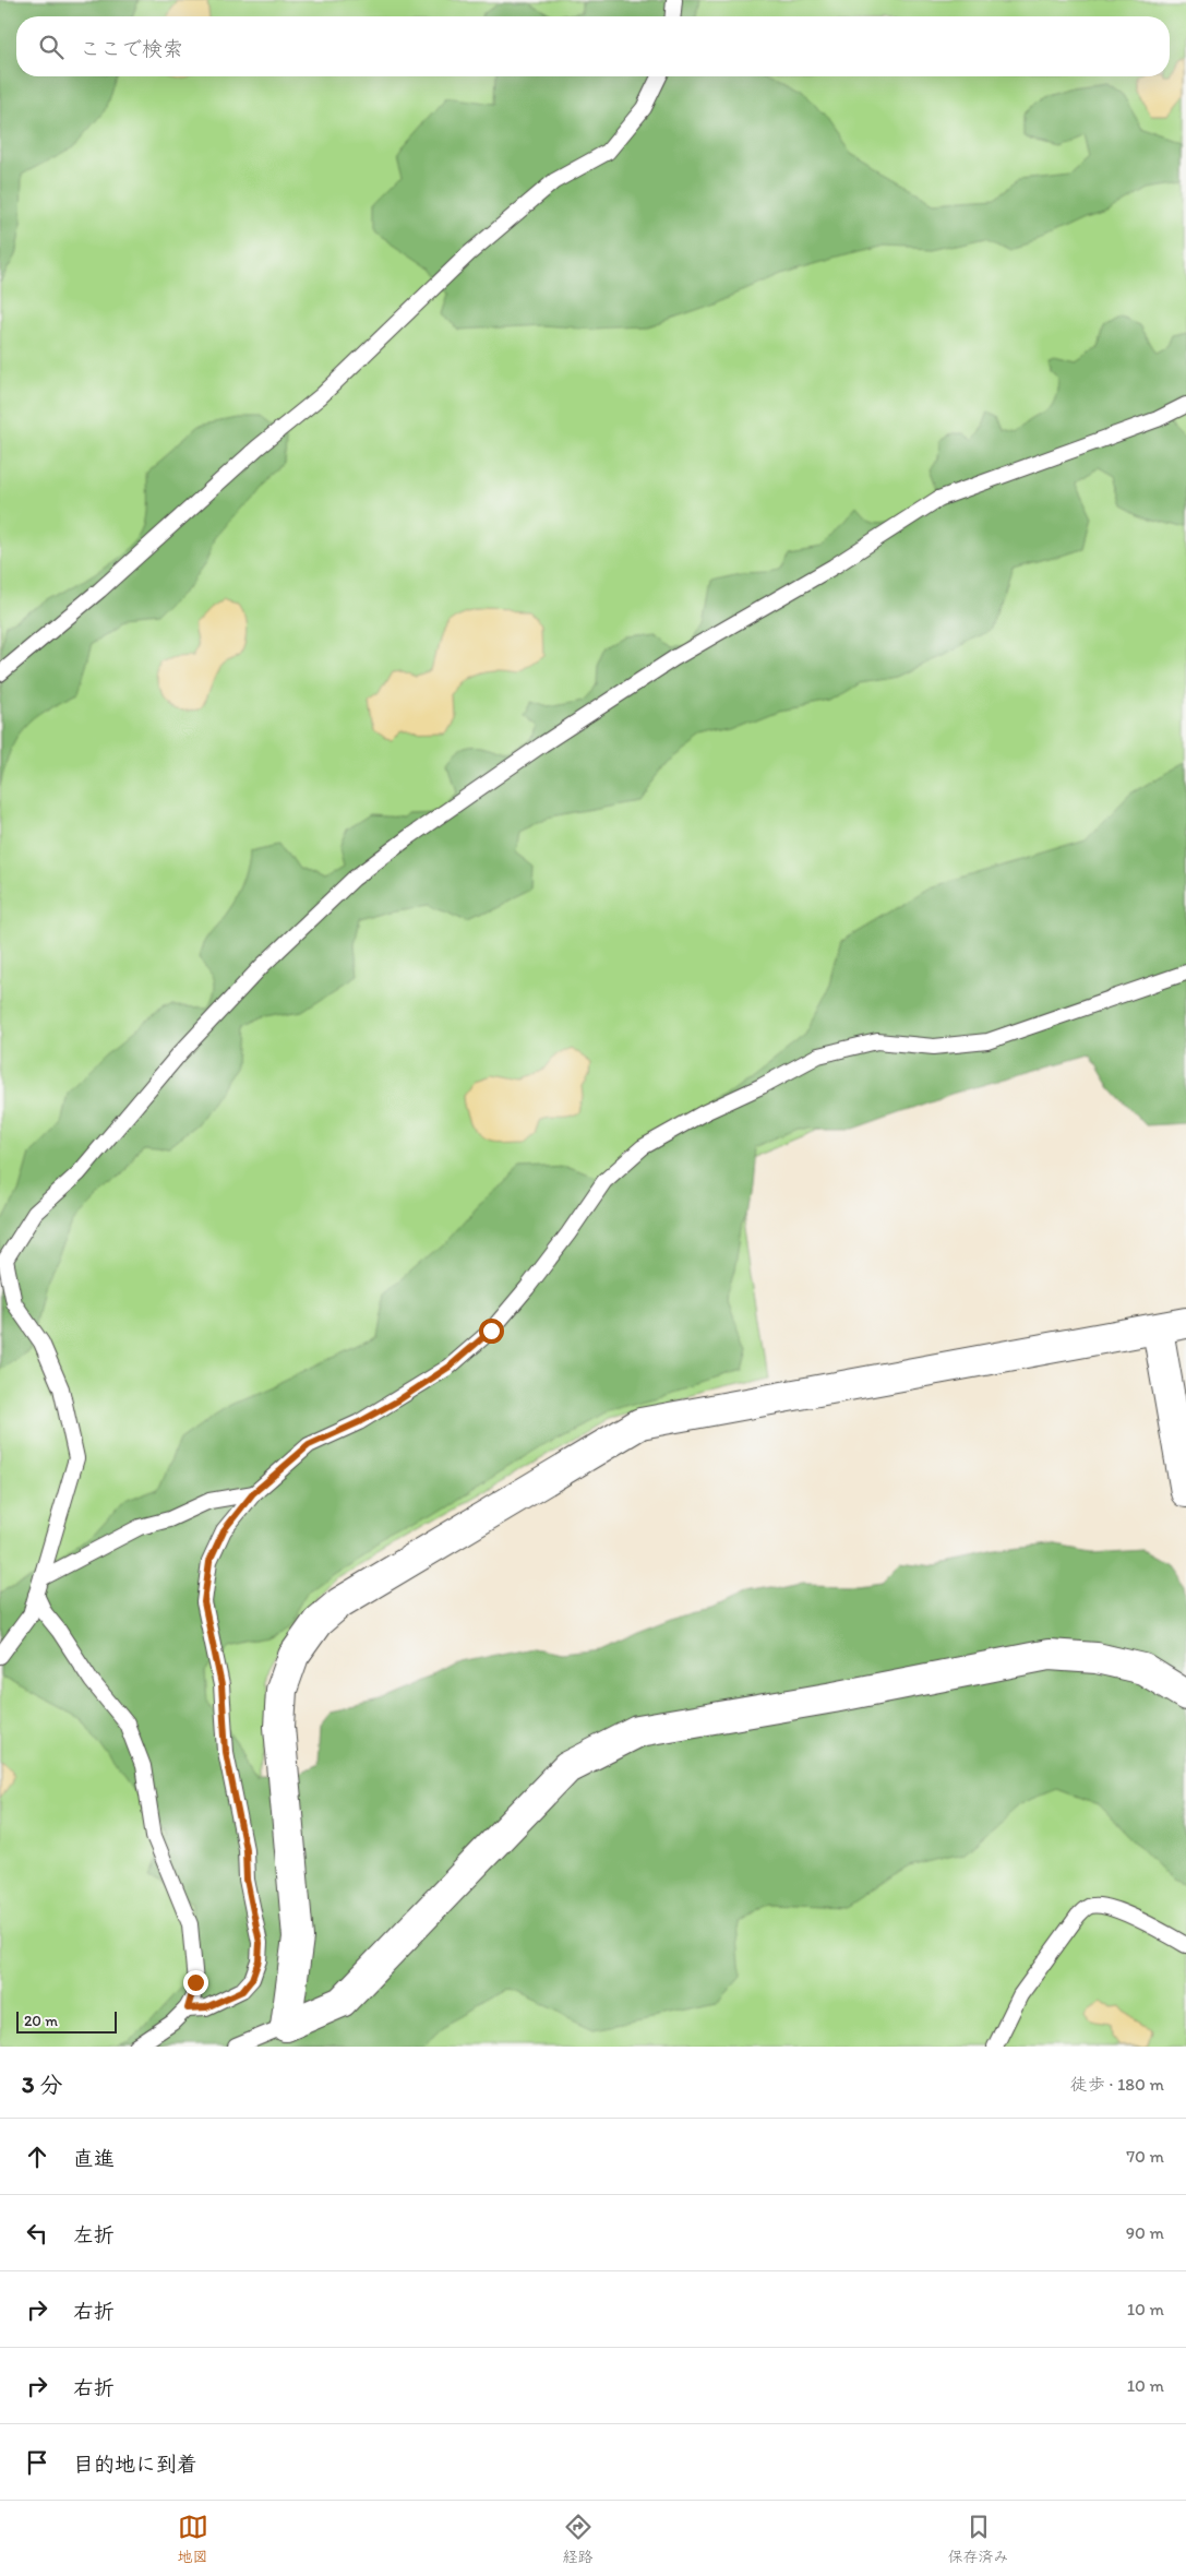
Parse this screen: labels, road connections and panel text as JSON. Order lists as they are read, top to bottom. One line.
{"scale_bar":"20 m","page":{"search":"ここで検索","scale":"20 m","heading":["3 分","徒歩 · 180 m"],"list":[["直進","70 m"],["左折","90 m"],["右折","10 m"],["右折","10 m"],"目的地に到着"],"nav":["地図","経路","保存済み"]}}
